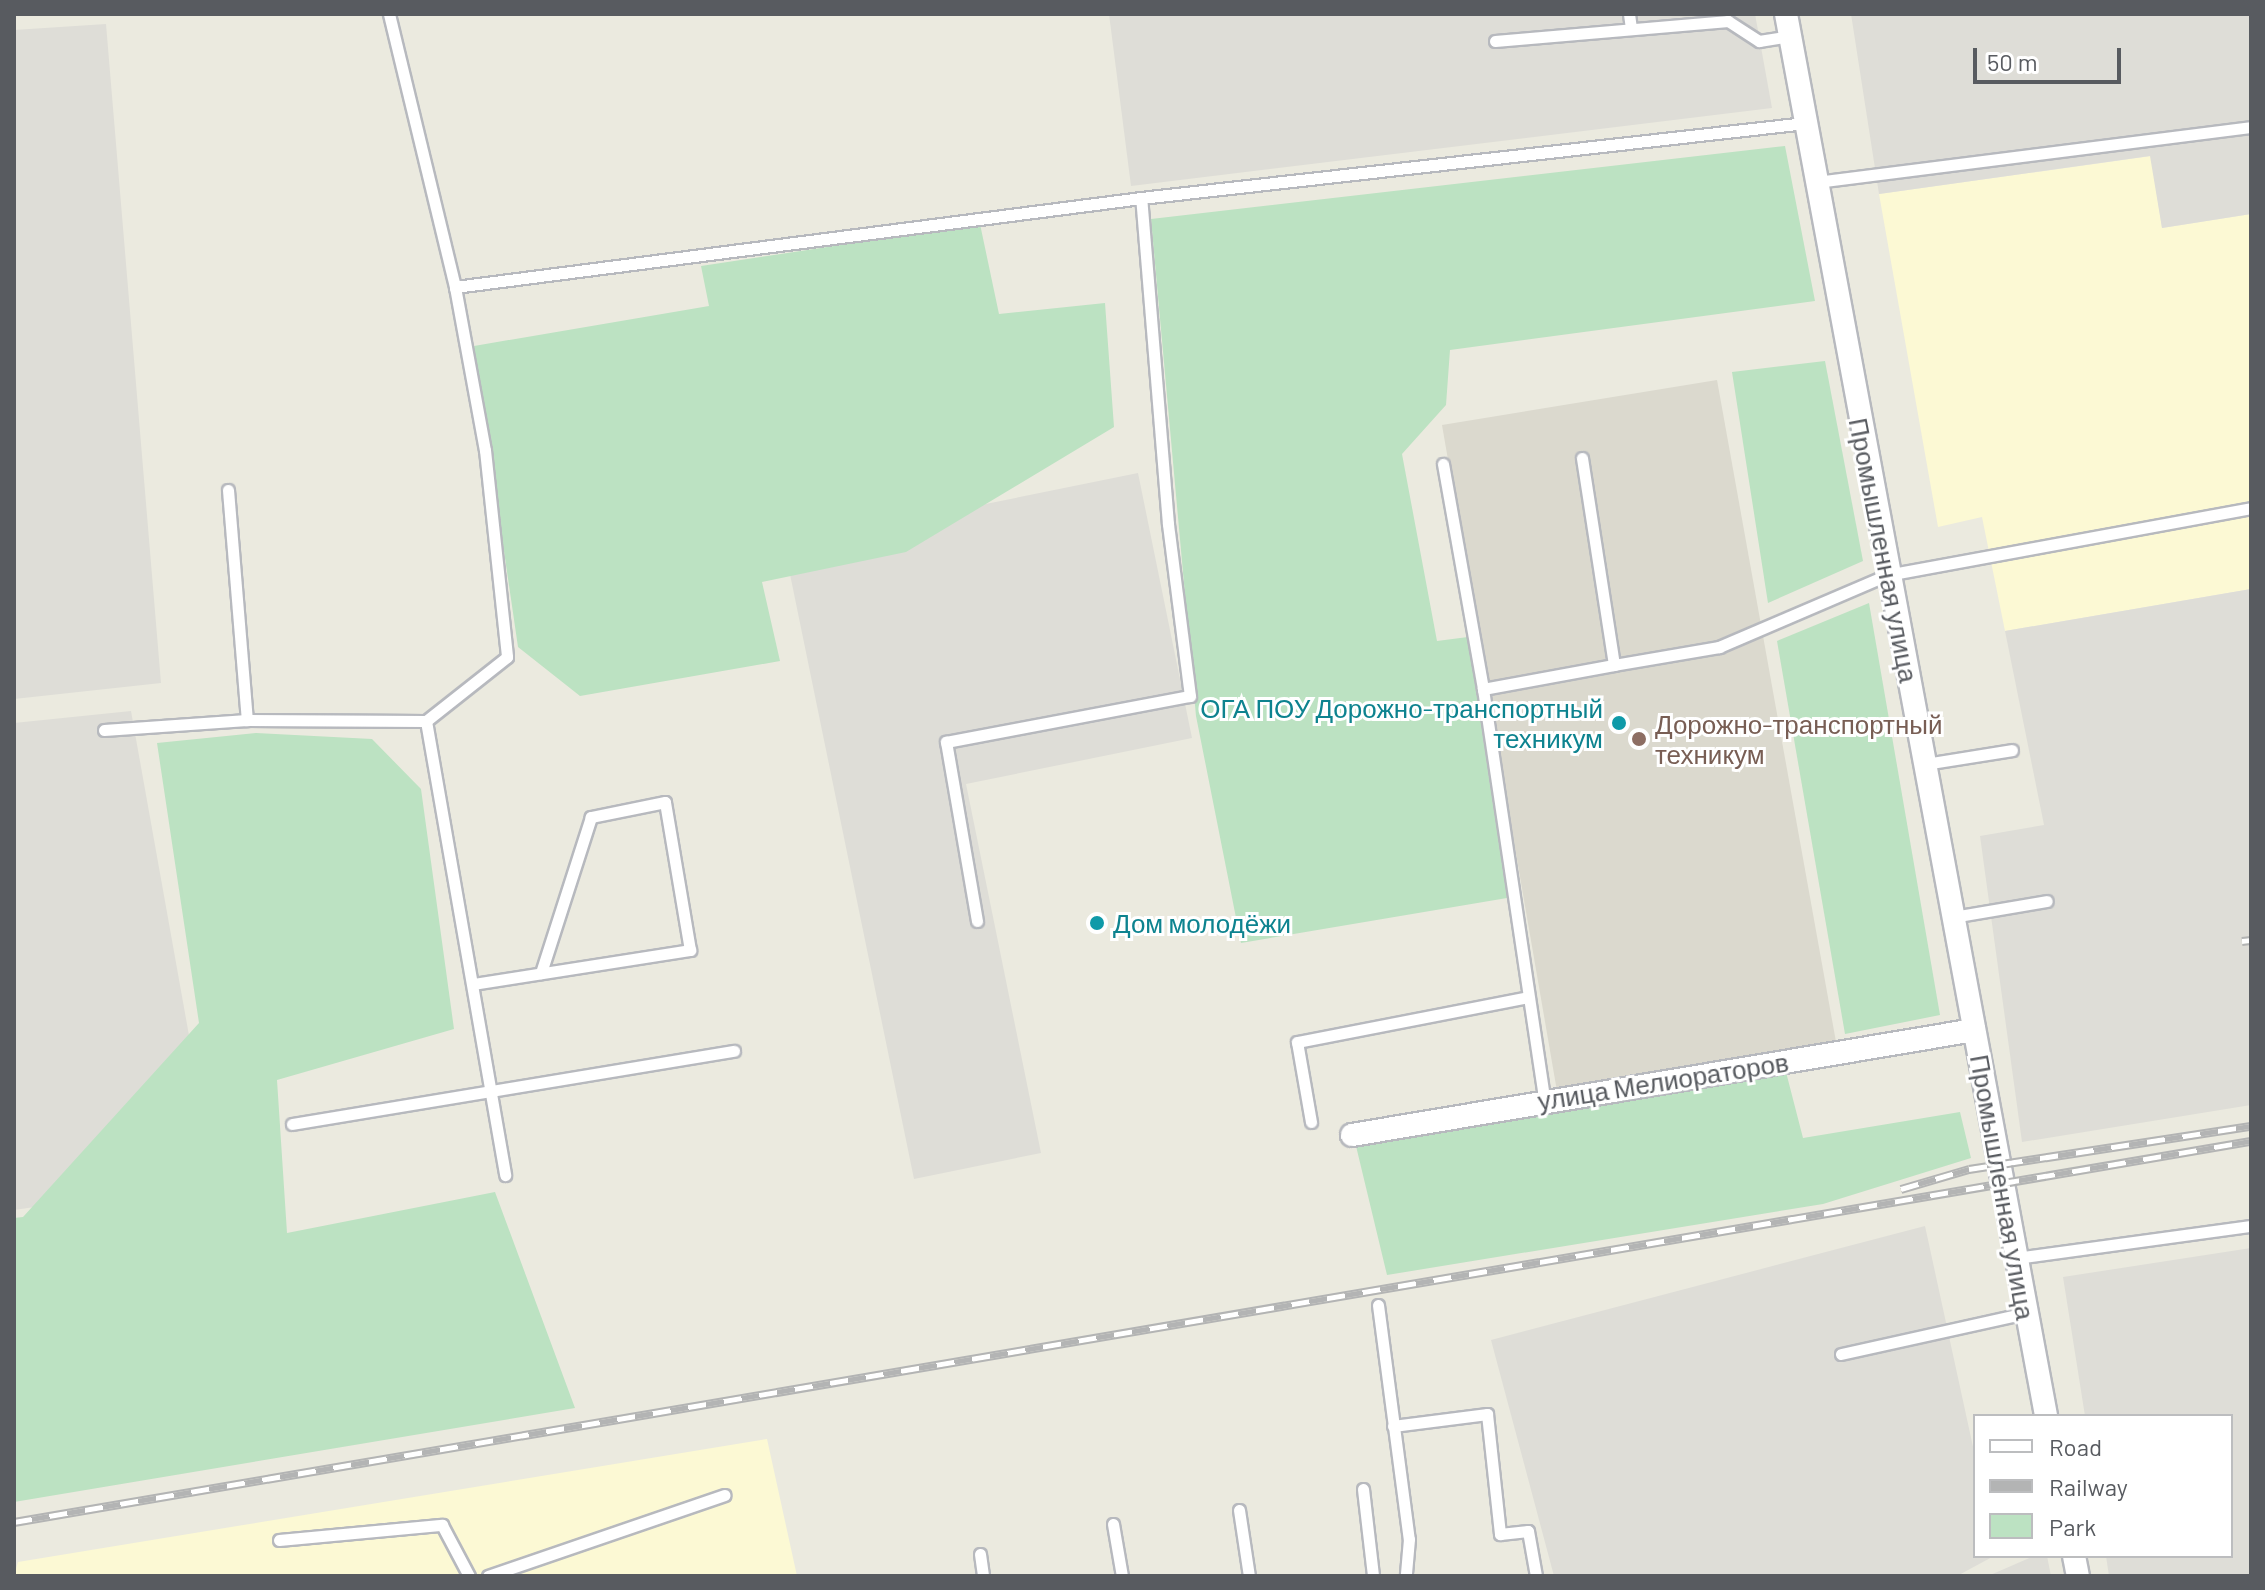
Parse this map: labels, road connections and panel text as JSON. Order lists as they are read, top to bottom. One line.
{"streets":{"street":["Промышленная улица","улица Мелиораторов"]},"crossings":[["Промышленная улица","улица Мелиораторов"]],"places":["ОГА ПОУ Дорожно-транспортный техникум","Дорожно-транспортный техникум","Дом молодёжи"],"legend":["Road","Railway","Park"],"scale_bar":"50 m"}
